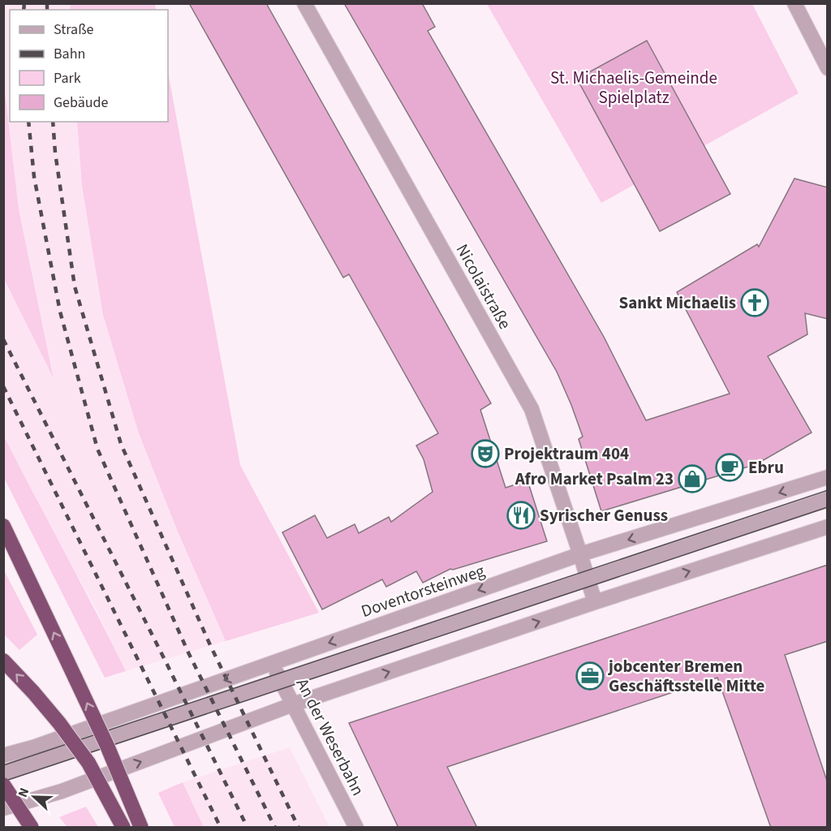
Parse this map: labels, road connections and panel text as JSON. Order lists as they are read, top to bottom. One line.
{"streets":{"street":["Nicolaistraße","Doventorsteinweg","An der Weserbahn"]},"crossings":[["Nicolaistraße","Doventorsteinweg"],["Doventorsteinweg","An der Weserbahn"]],"parks":["St. Michaelis-Gemeinde Spielplatz"],"places":{"church":["Sankt Michaelis"],"theatre":["Projektraum 404"],"cafe":["Ebru"],"shop":["Afro Market Psalm 23"],"restaurant":["Syrischer Genuss"],"office":["jobcenter Bremen Geschäftsstelle Mitte"]},"legend":["Straße","Bahn","Park","Gebäude"],"north":"left"}
